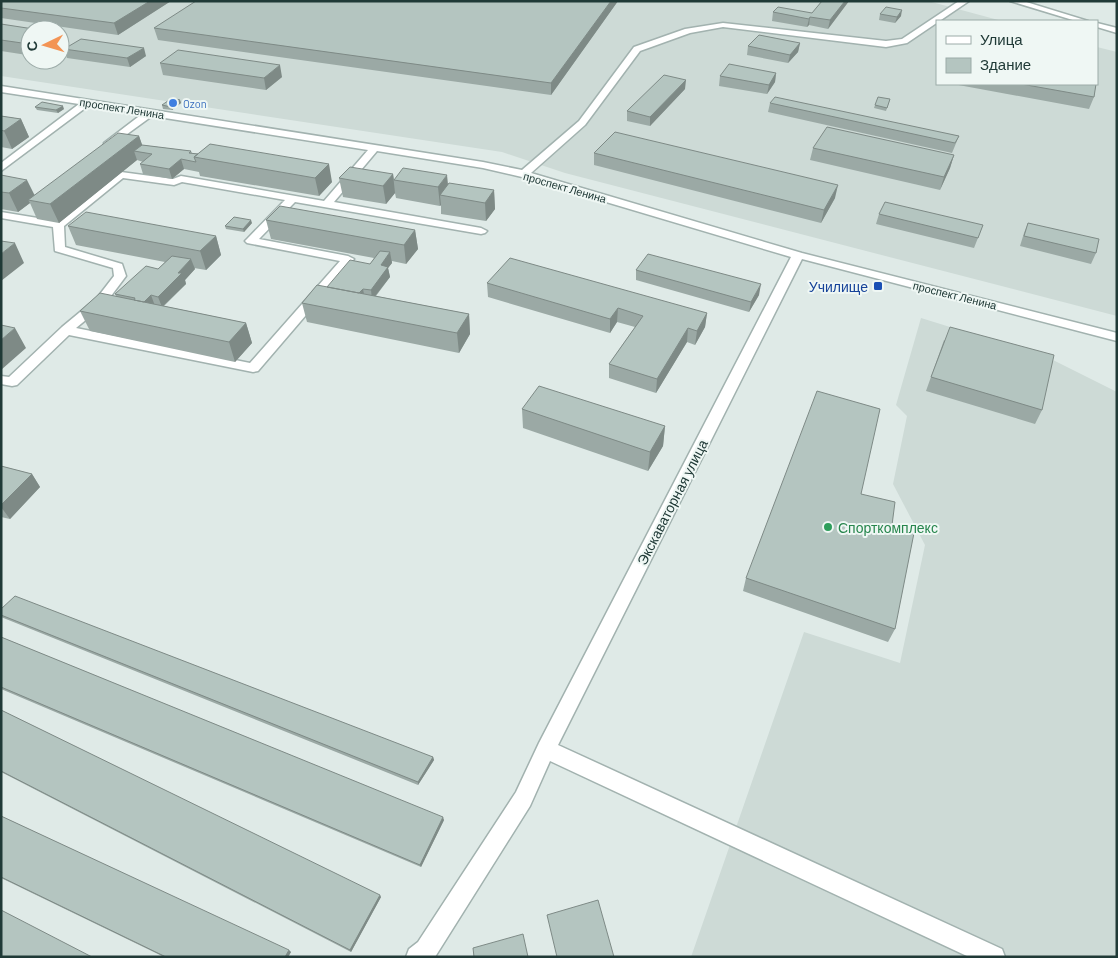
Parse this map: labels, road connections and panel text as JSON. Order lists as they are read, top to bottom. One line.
{"streets":{"street":["проспект Ленина","Экскаваторная улица"]},"crossings":[["проспект Ленина","Экскаваторная улица"]],"places":{"other":["Ozon","Спорткомплекс"],"transit":["Училище"]},"legend":["Улица","Здание"],"north":"left"}
